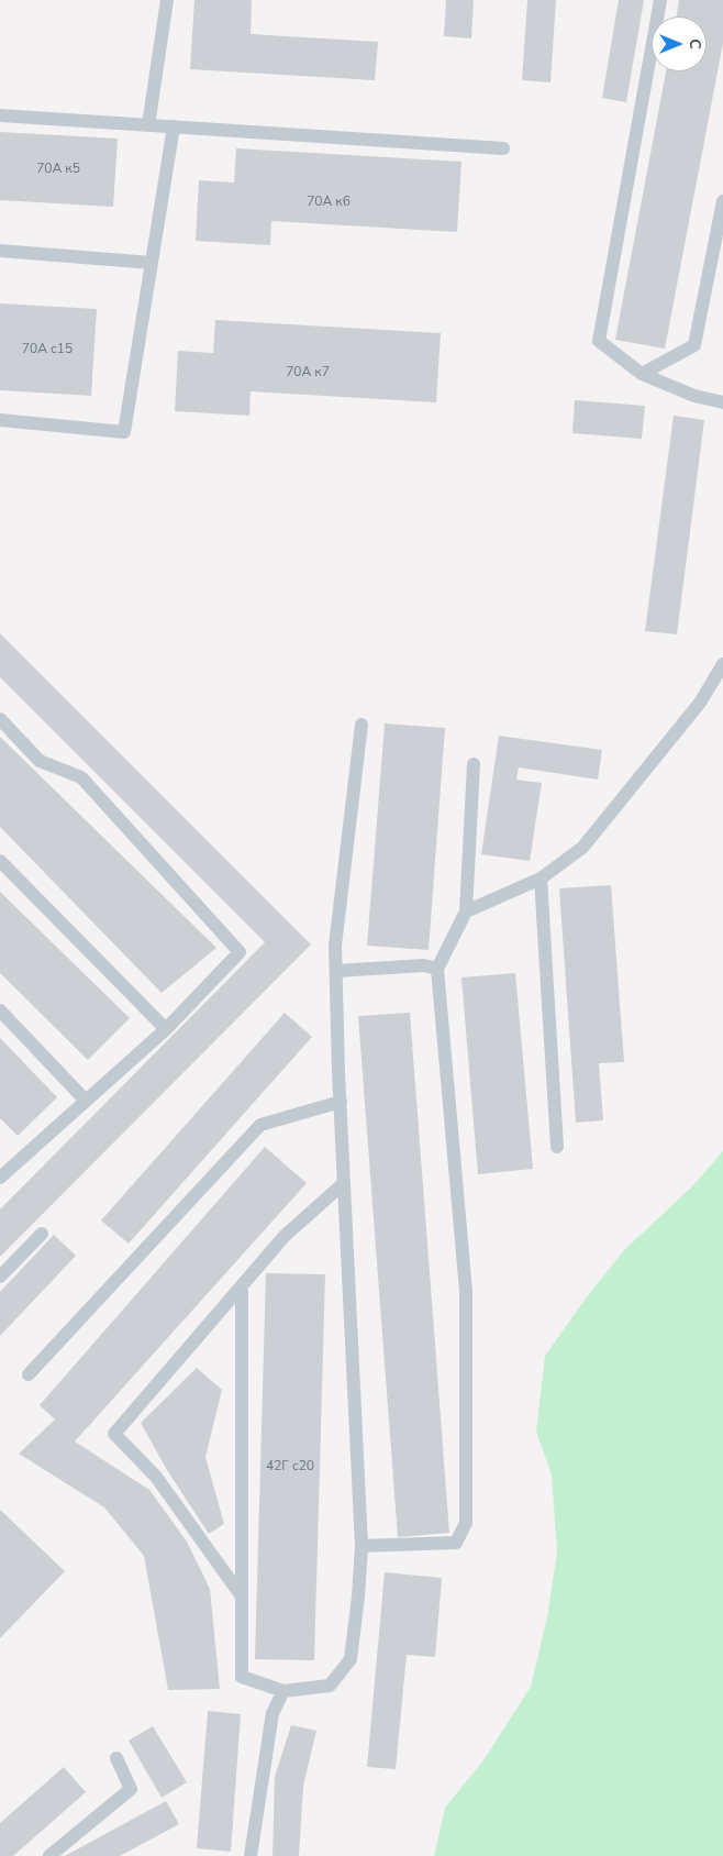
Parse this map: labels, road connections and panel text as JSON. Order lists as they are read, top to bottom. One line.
{"house_numbers":["70А к5","70А к6","70А с15","70А к7","42Г с20"],"north":"right"}
